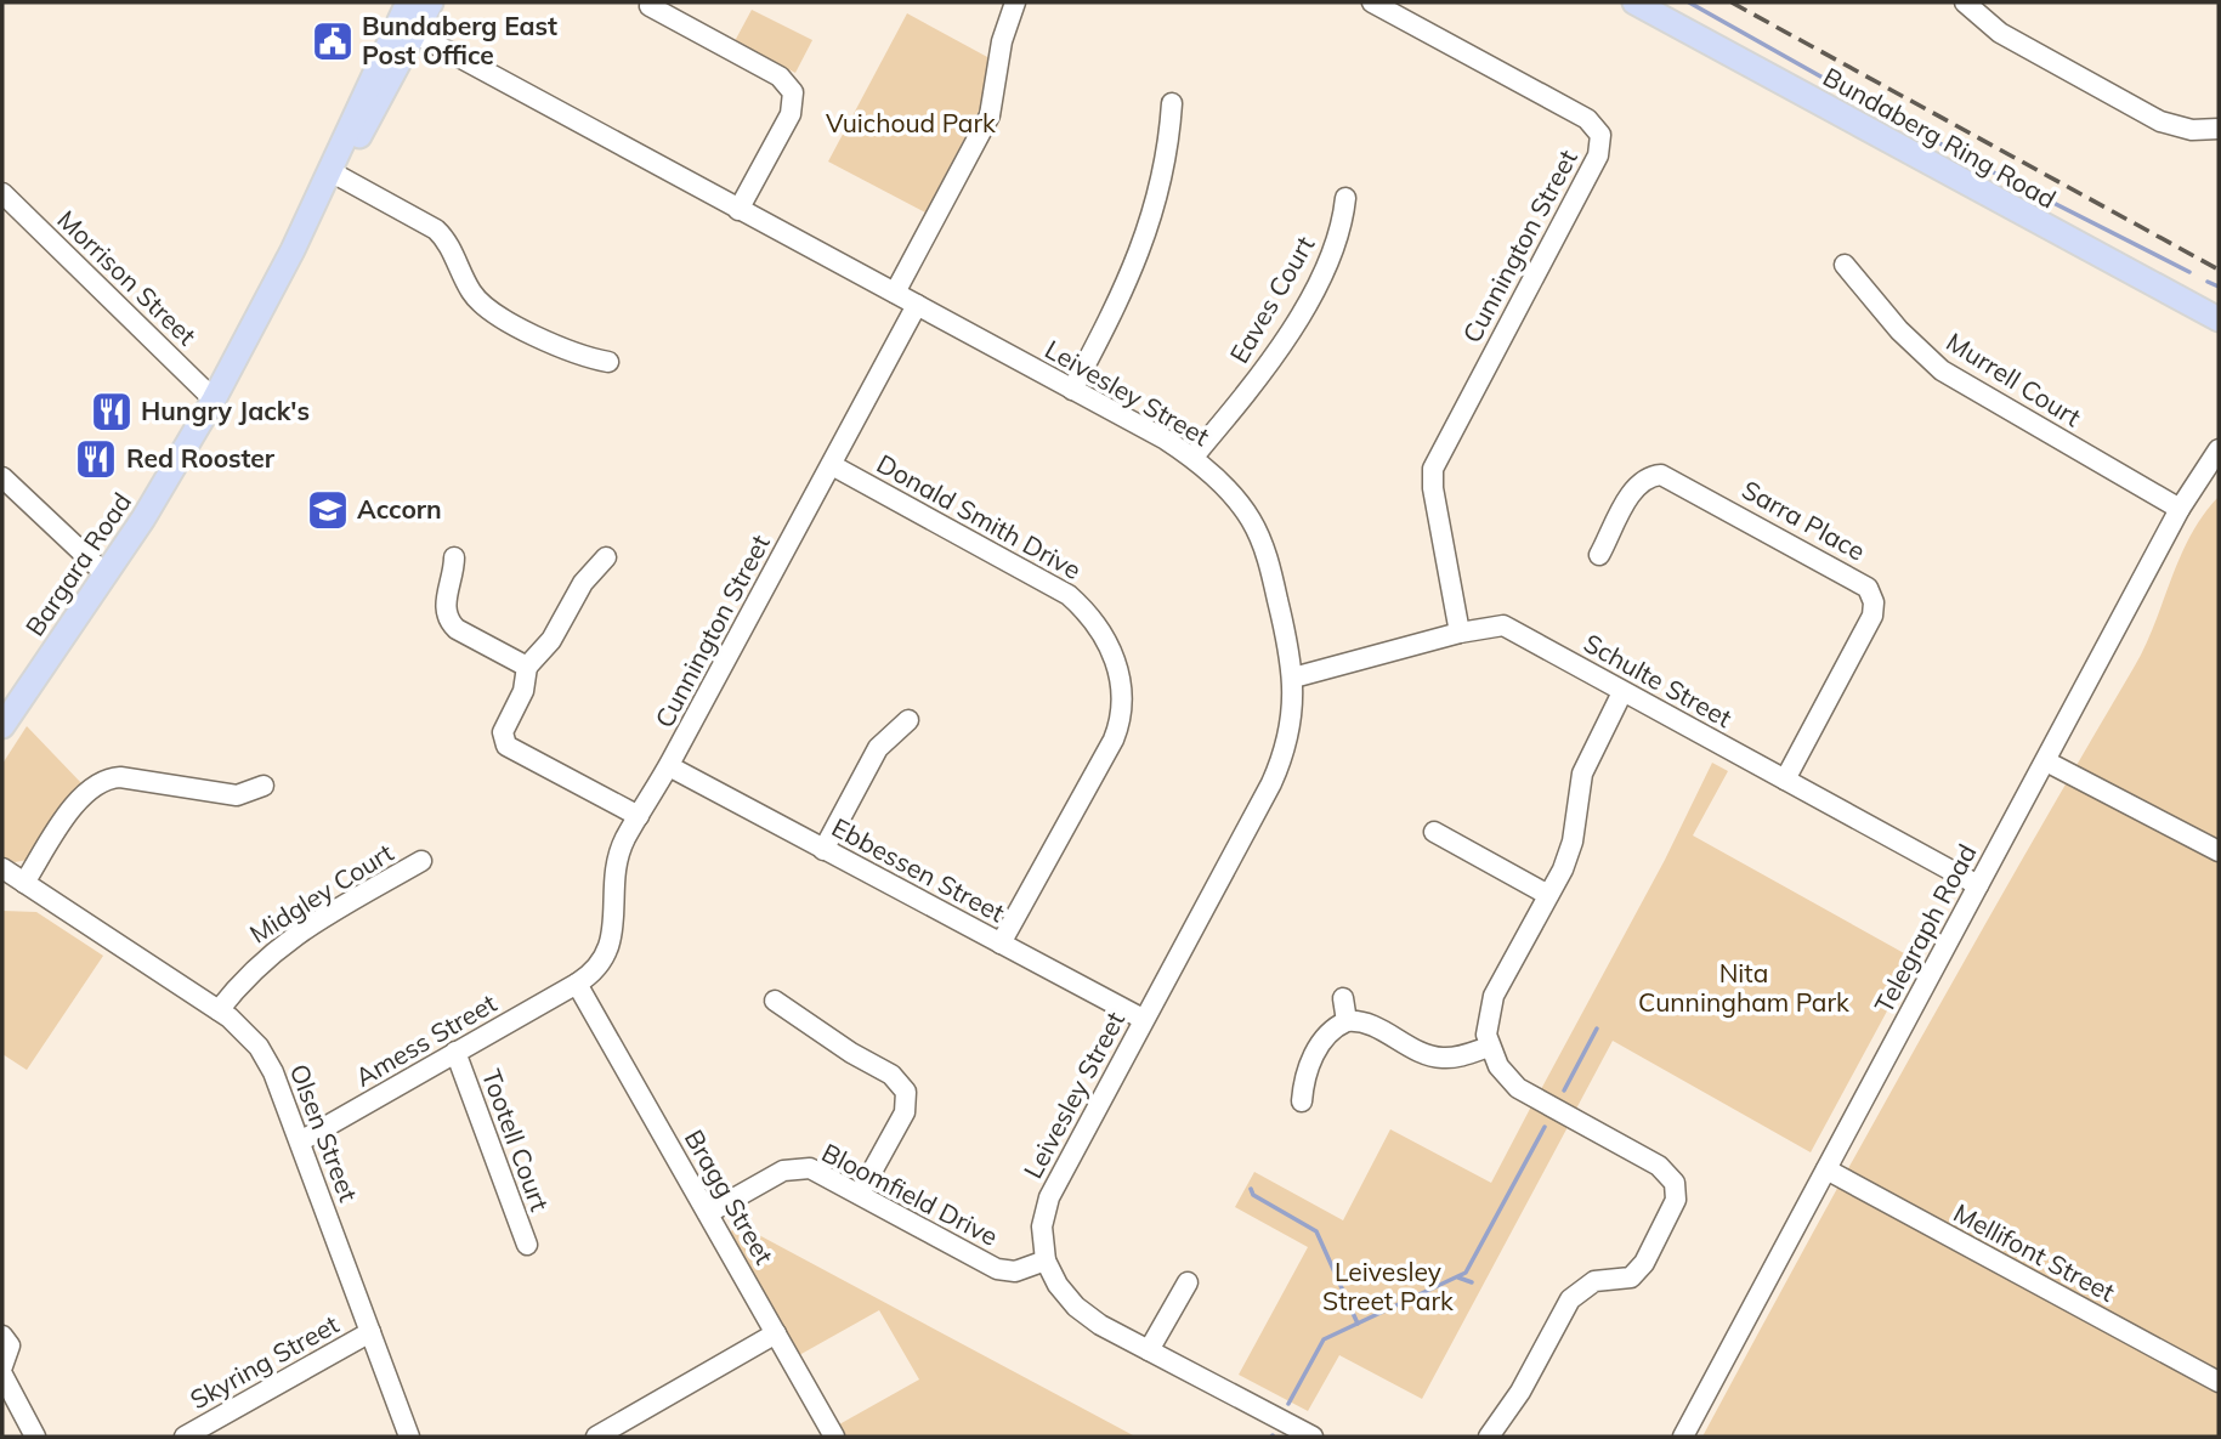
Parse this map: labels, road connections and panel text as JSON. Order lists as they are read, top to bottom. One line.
{"streets":{"main road":["Bundaberg Ring Road","Bargara Road"],"street":["Cunnington Street","Morrison Street","Eaves Court","Murrell Court","Leivesley Street","Donald Smith Drive","Sarra Place","Schulte Street","Ebbessen Street","Midgley Court","Telegraph Road","Amess Street","Olsen Street","Tootell Court","Bloomfield Drive","Bragg Street","Mellifont Street","Skyring Street"]},"crossings":[["Cunnington Street","Leivesley Street"],["Cunnington Street","Donald Smith Drive"],["Cunnington Street","Schulte Street"],["Cunnington Street","Ebbessen Street"],["Cunnington Street","Amess Street"],["Cunnington Street","Bragg Street"],["Morrison Street","Bargara Road"],["Eaves Court","Leivesley Street"],["Murrell Court","Telegraph Road"],["Leivesley Street","Bargara Road"],["Leivesley Street","Schulte Street"],["Leivesley Street","Ebbessen Street"],["Leivesley Street","Bloomfield Drive"],["Donald Smith Drive","Ebbessen Street"],["Sarra Place","Schulte Street"],["Schulte Street","Telegraph Road"],["Midgley Court","Olsen Street"],["Telegraph Road","Mellifont Street"],["Amess Street","Olsen Street"],["Amess Street","Tootell Court"],["Amess Street","Bragg Street"],["Olsen Street","Skyring Street"],["Bloomfield Drive","Bragg Street"]],"parks":["Vuichoud Park","Nita Cunningham Park","Leivesley Street Park"],"places":{"public building":["Bundaberg East Post Office"],"restaurant":["Hungry Jack's","Red Rooster"],"school or university":["Accorn"]}}
